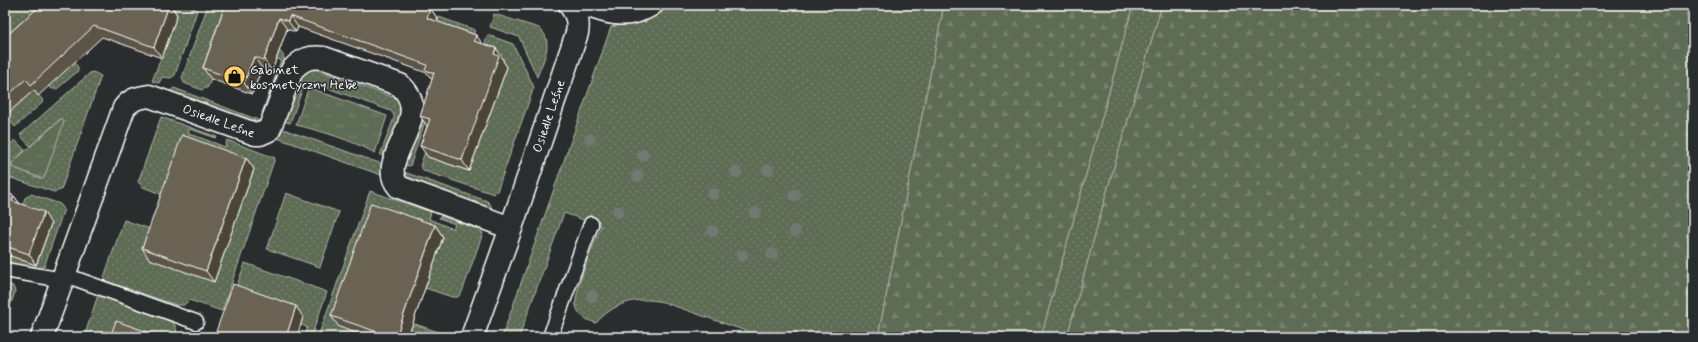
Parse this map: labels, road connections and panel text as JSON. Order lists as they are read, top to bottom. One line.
{"streets":{"street":["Osiedle Leśne"]},"places":{"shop":["Gabinet kosmetyczny Hebe"]}}
